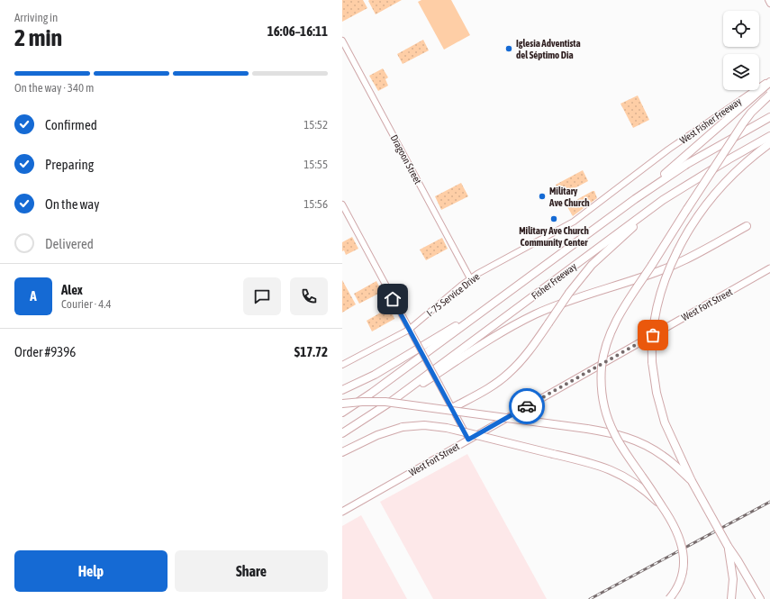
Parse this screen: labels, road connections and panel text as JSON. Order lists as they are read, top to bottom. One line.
{"streets":{"highway":["Fisher Freeway"],"main road":["West Fisher Freeway","Dragoon Street","I- 75 Service Drive","West Fort Street"]},"crossings":[["West Fisher Freeway","I- 75 Service Drive"],["Dragoon Street","I- 75 Service Drive"]],"places":["Iglesia Adventista del Séptimo Dia","Military Ave Church","Military Ave Church Community Center"],"page":{"heading":["2 min","Arriving in","16:06–16:11"],"panel":["Alex","Courier · 4.4","Order #9396","$17.72"],"bar":"On the way · 340 m","list":[["Confirmed","15:52"],["Preparing","15:55"],["On the way","15:56"],"Delivered"],"round":"A","buttons":["Help","Share"]}}
